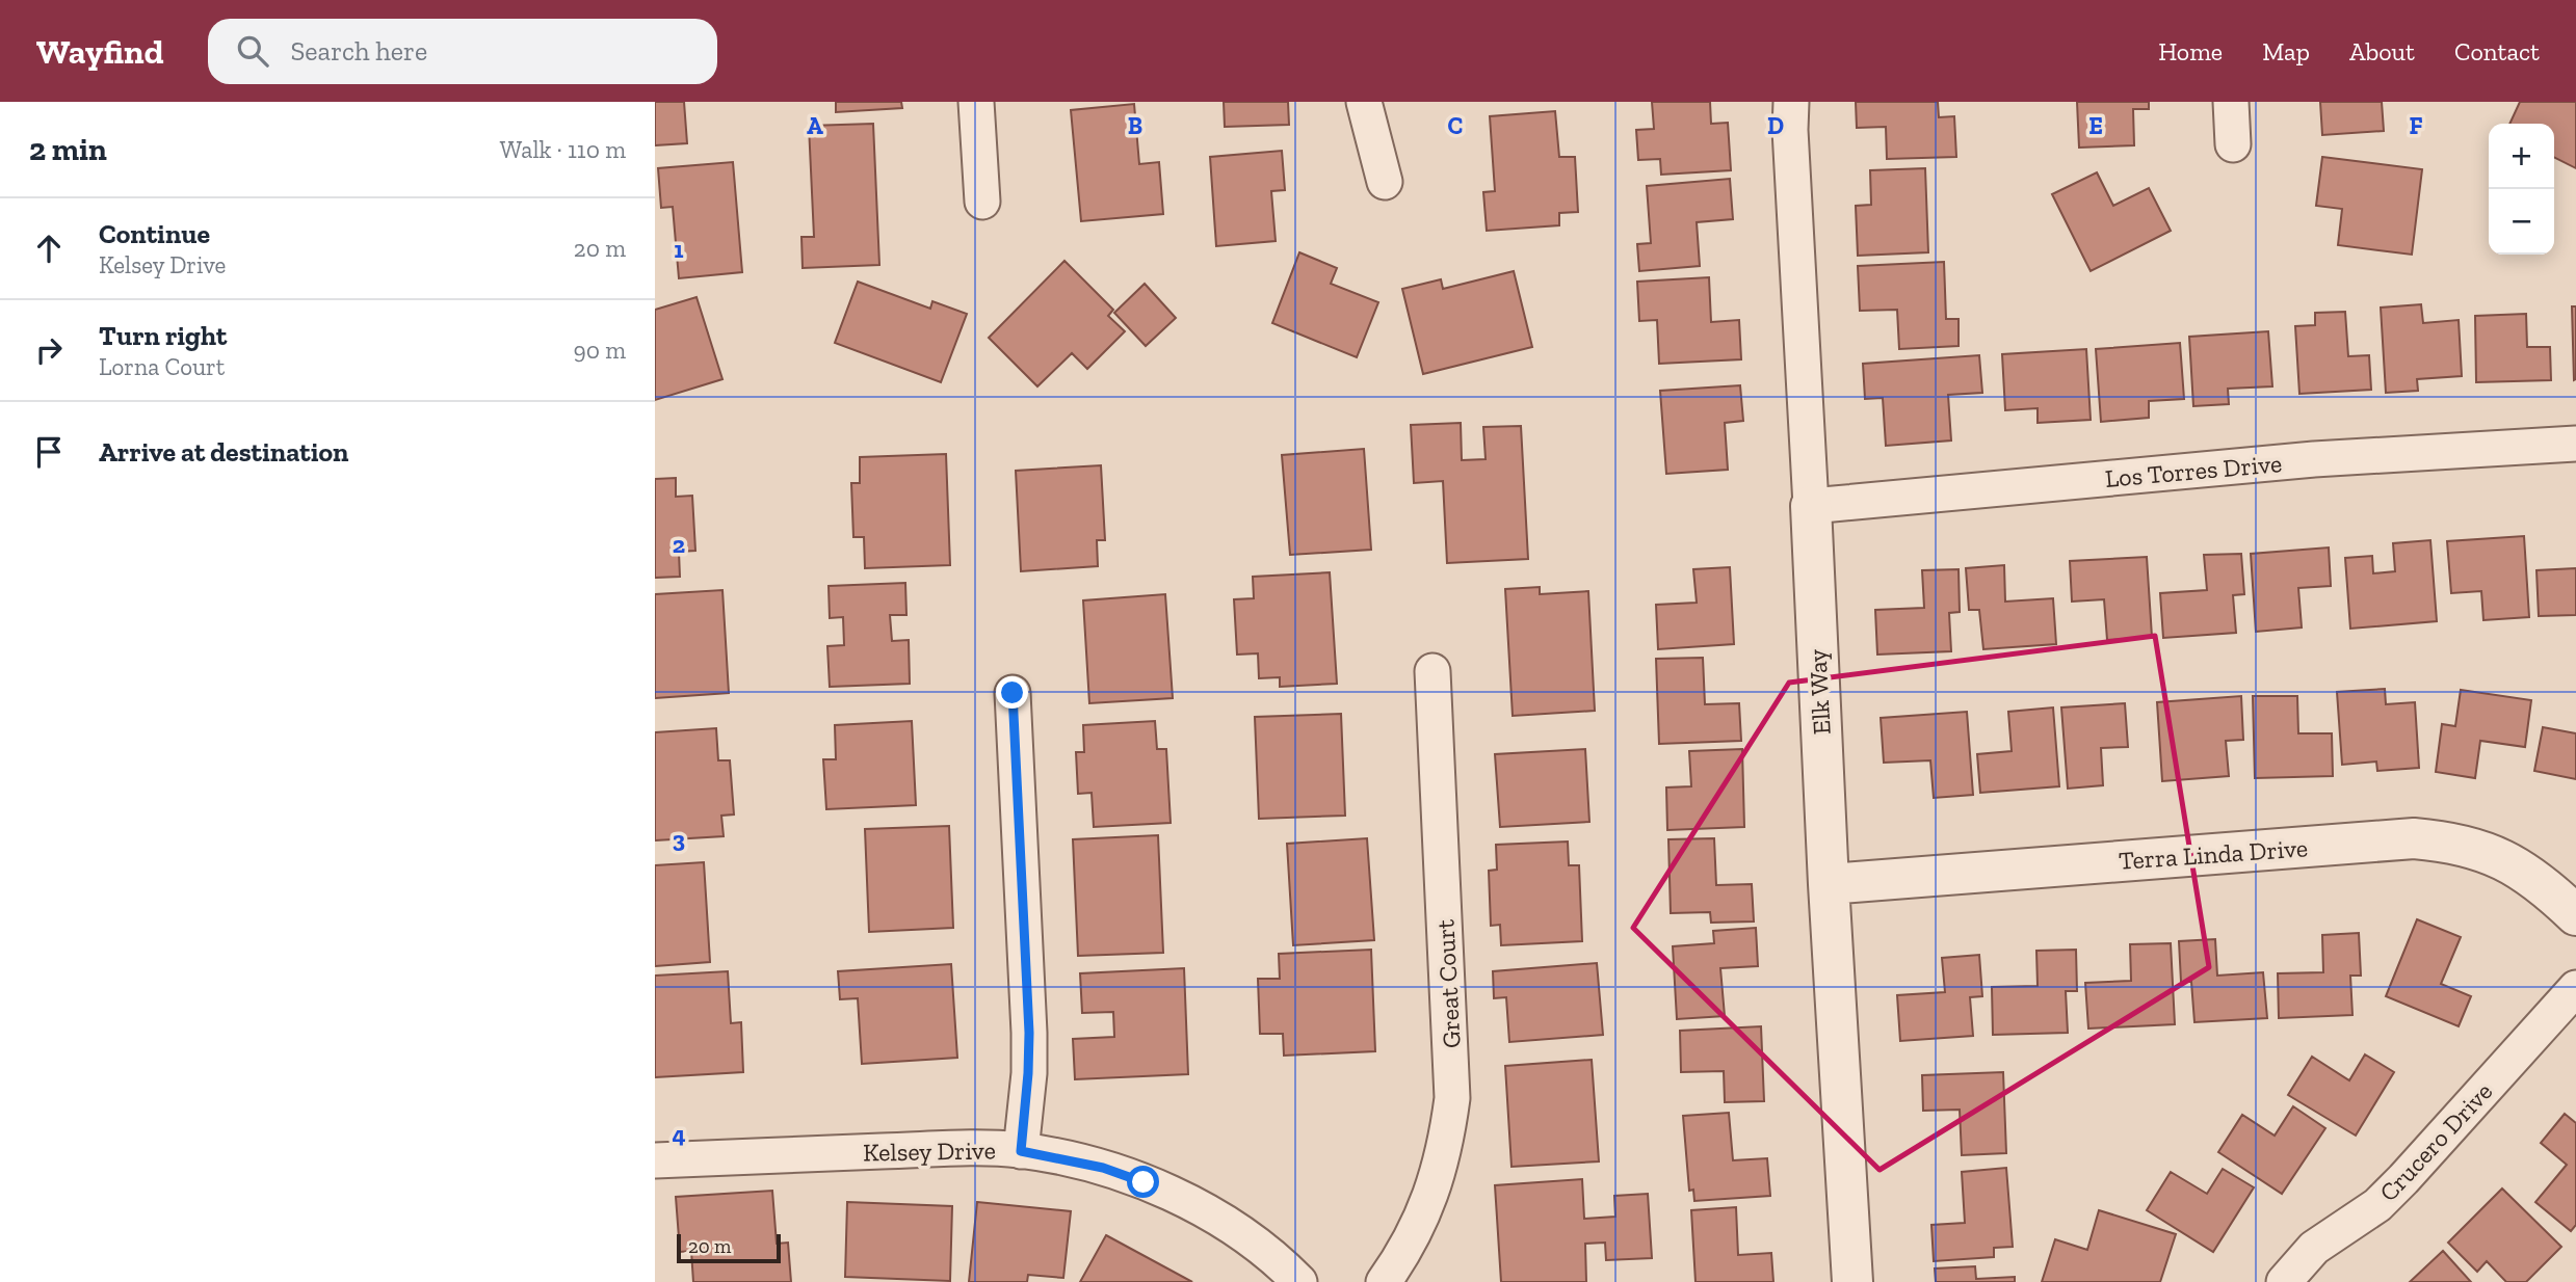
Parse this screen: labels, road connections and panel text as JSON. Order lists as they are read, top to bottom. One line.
{"streets":{"street":["Los Torres Drive","Elk Way","Terra Linda Drive","Great Court","Crucero Drive","Kelsey Drive"]},"crossings":[["Los Torres Drive","Elk Way"],["Elk Way","Terra Linda Drive"]],"scale_bar":"20 m","page":{"header":"Wayfind","search":"Search here","nav":["Home","Map","About","Contact"],"heading":["2 min","Walk · 110 m"],"map_buttons":["+","−"],"list":[["Continue","Kelsey Drive","20 m"],["Turn right","Lorna Court","90 m"],"Arrive at destination"],"scale":"20 m"},"grid":{"columns":["A","B","C","D","E","F"],"rows":["1","2","3","4"]}}
